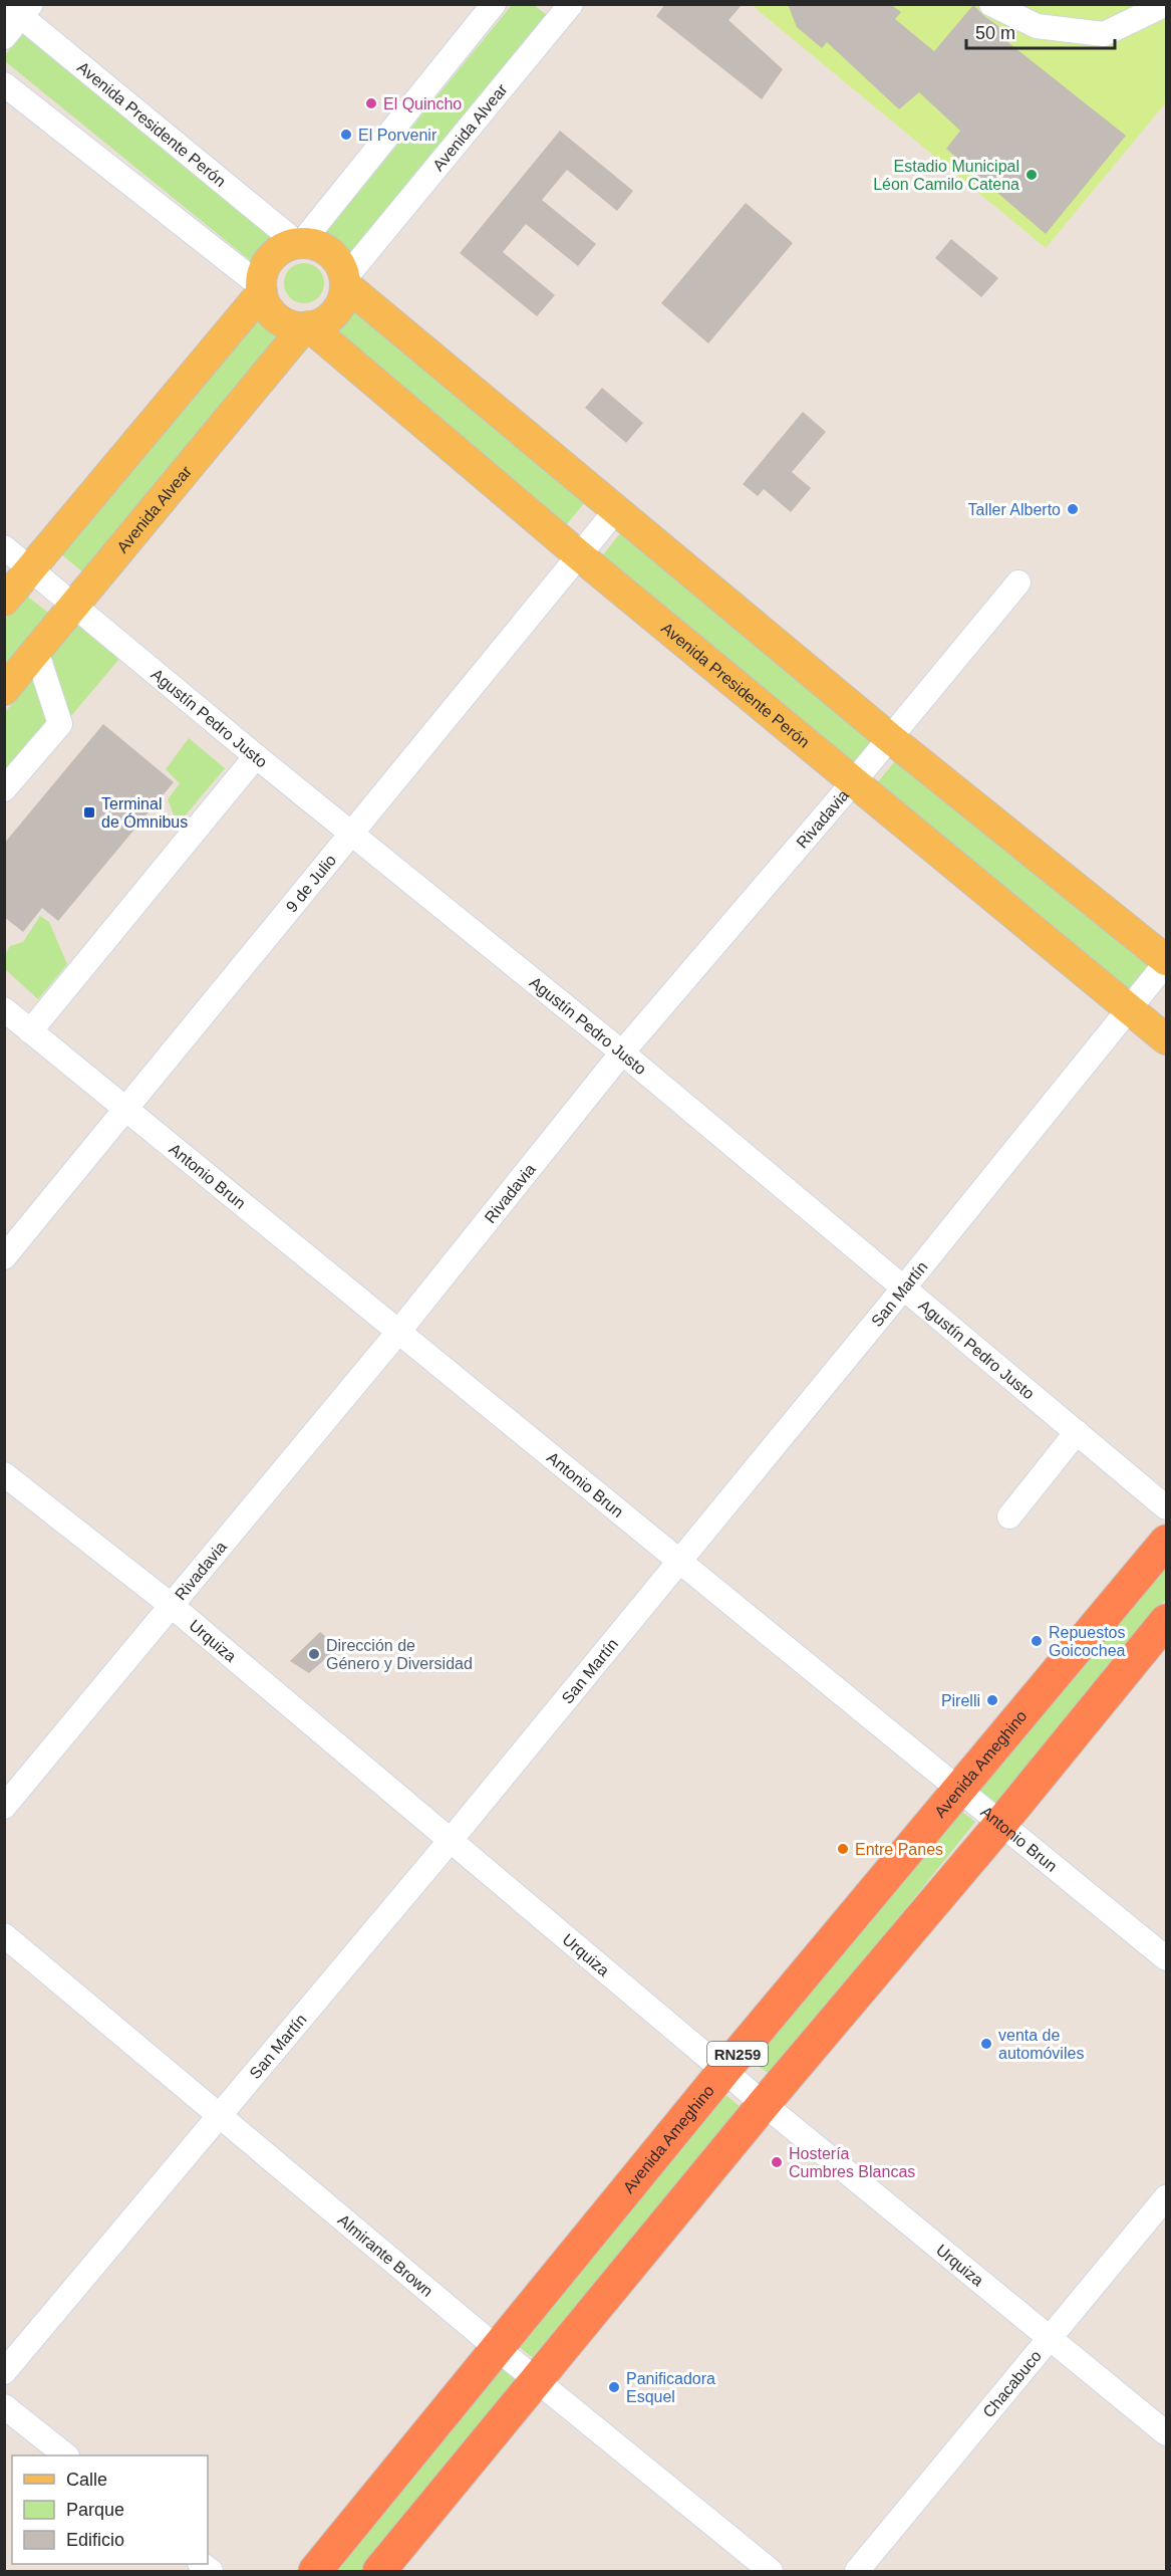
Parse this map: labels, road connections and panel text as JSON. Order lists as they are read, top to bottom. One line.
{"streets":{"highway":["Avenida Ameghino","RN259"],"main road":["Avenida Presidente Perón","Avenida Alvear"],"street":["Agustín Pedro Justo","Rivadavia","9 de Julio","Antonio Brun","San Martín","Urquiza","Almirante Brown","Chacabuco"]},"crossings":[["Avenida Presidente Perón","Avenida Alvear"],["Avenida Presidente Perón","Rivadavia"],["Avenida Presidente Perón","9 de Julio"],["Avenida Presidente Perón","San Martín"],["Avenida Alvear","Agustín Pedro Justo"],["Agustín Pedro Justo","Rivadavia"],["Agustín Pedro Justo","9 de Julio"],["Agustín Pedro Justo","San Martín"],["Rivadavia","Antonio Brun"],["Rivadavia","Urquiza"],["9 de Julio","Antonio Brun"],["Antonio Brun","San Martín"],["Antonio Brun","Avenida Ameghino"],["Antonio Brun","RN259"],["San Martín","Urquiza"],["San Martín","Almirante Brown"],["Urquiza","Avenida Ameghino"],["Urquiza","RN259"],["Urquiza","Chacabuco"],["Avenida Ameghino","Almirante Brown"],["RN259","Almirante Brown"]],"places":{"other":["El Quincho","El Porvenir","Estadio Municipal Léon Camilo Catena","Taller Alberto","Repuestos Goicochea","Dirección de Género y Diversidad","Pirelli","Entre Panes","venta de automóviles","Hostería Cumbres Blancas","Panificadora Esquel"],"transit":["Terminal de Ómnibus"]},"legend":["Calle","Parque","Edificio"],"scale_bar":"50 m"}
